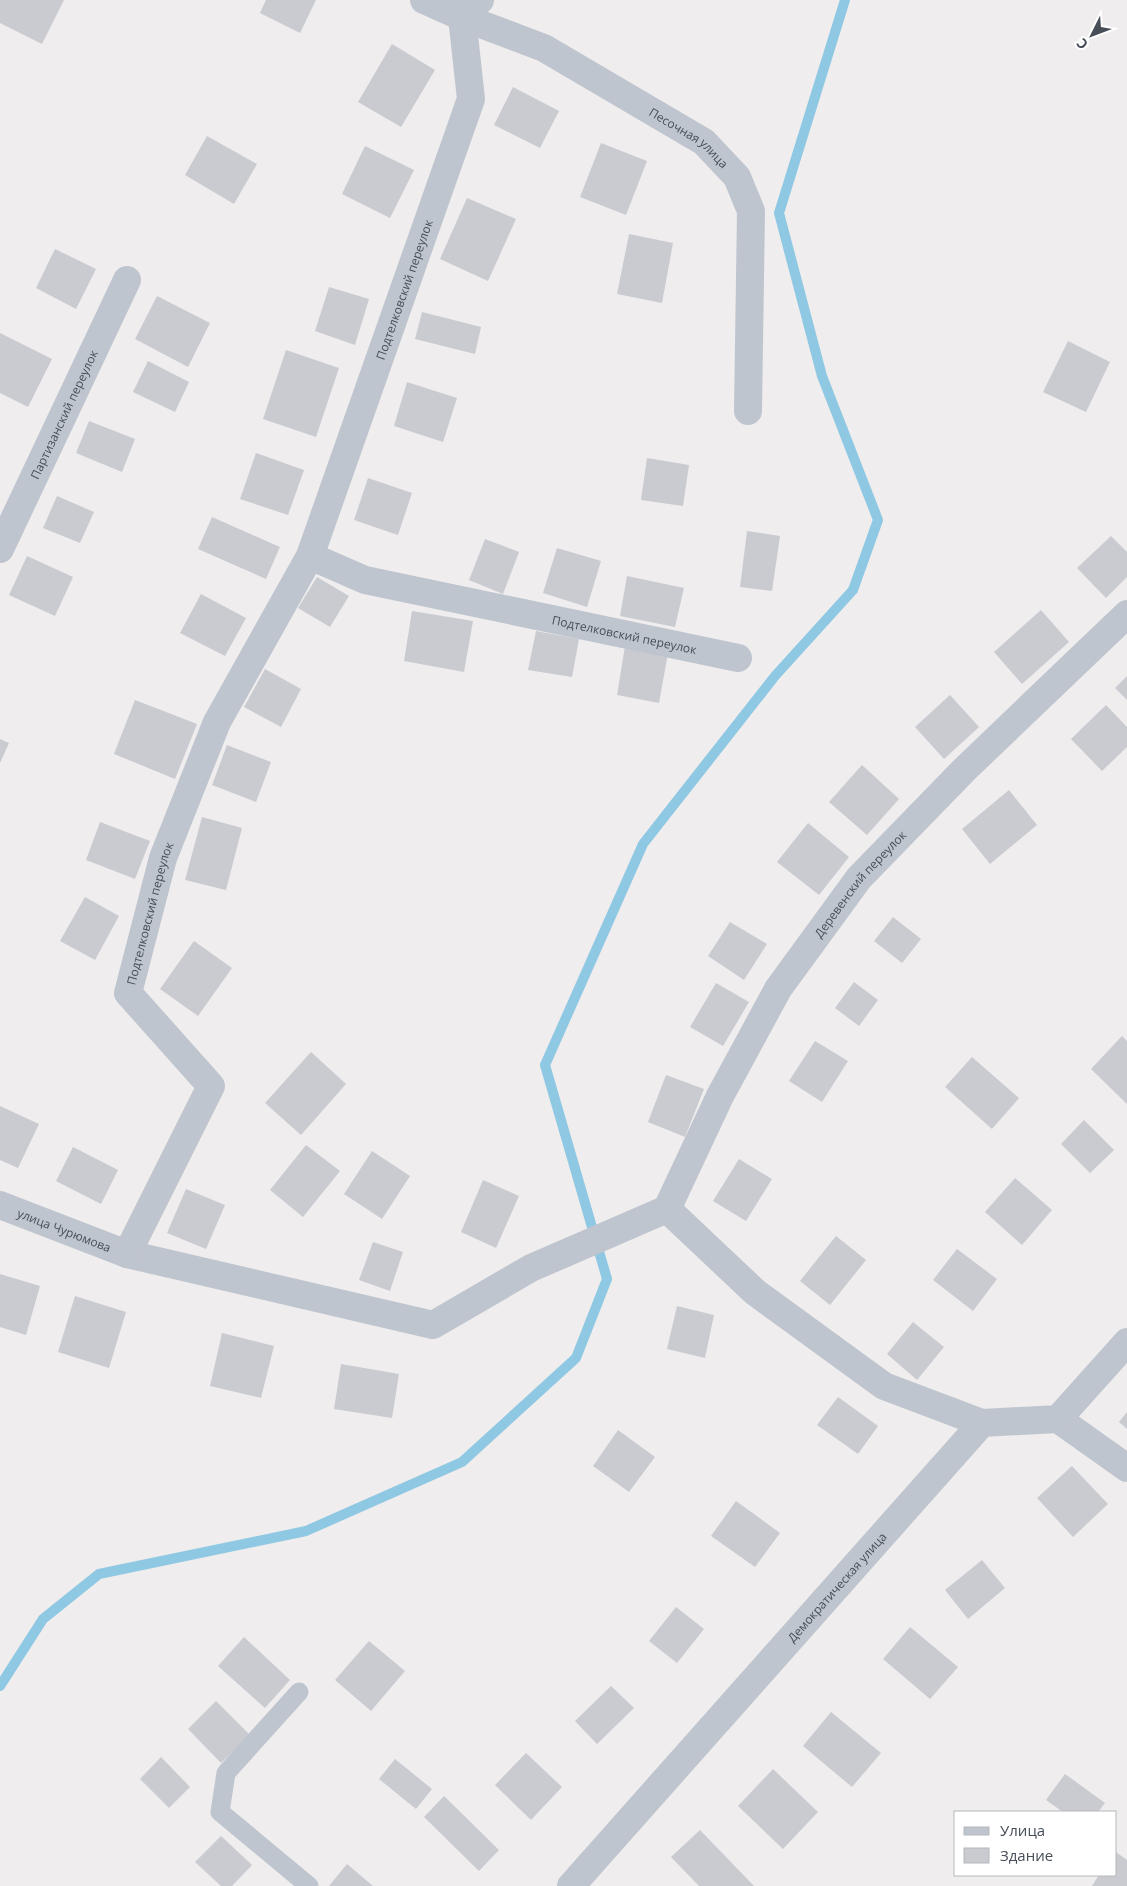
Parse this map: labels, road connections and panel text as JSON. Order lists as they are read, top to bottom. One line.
{"streets":{"street":["Песочная улица","Подтелковский переулок","Партизанский переулок","Деревенский переулок","улица Чурюмова","Демократическая улица"]},"crossings":[["Песочная улица","Подтелковский переулок"],["Подтелковский переулок","улица Чурюмова"],["Деревенский переулок","улица Чурюмова"]],"legend":["Улица","Здание"],"north":"bottom left"}
